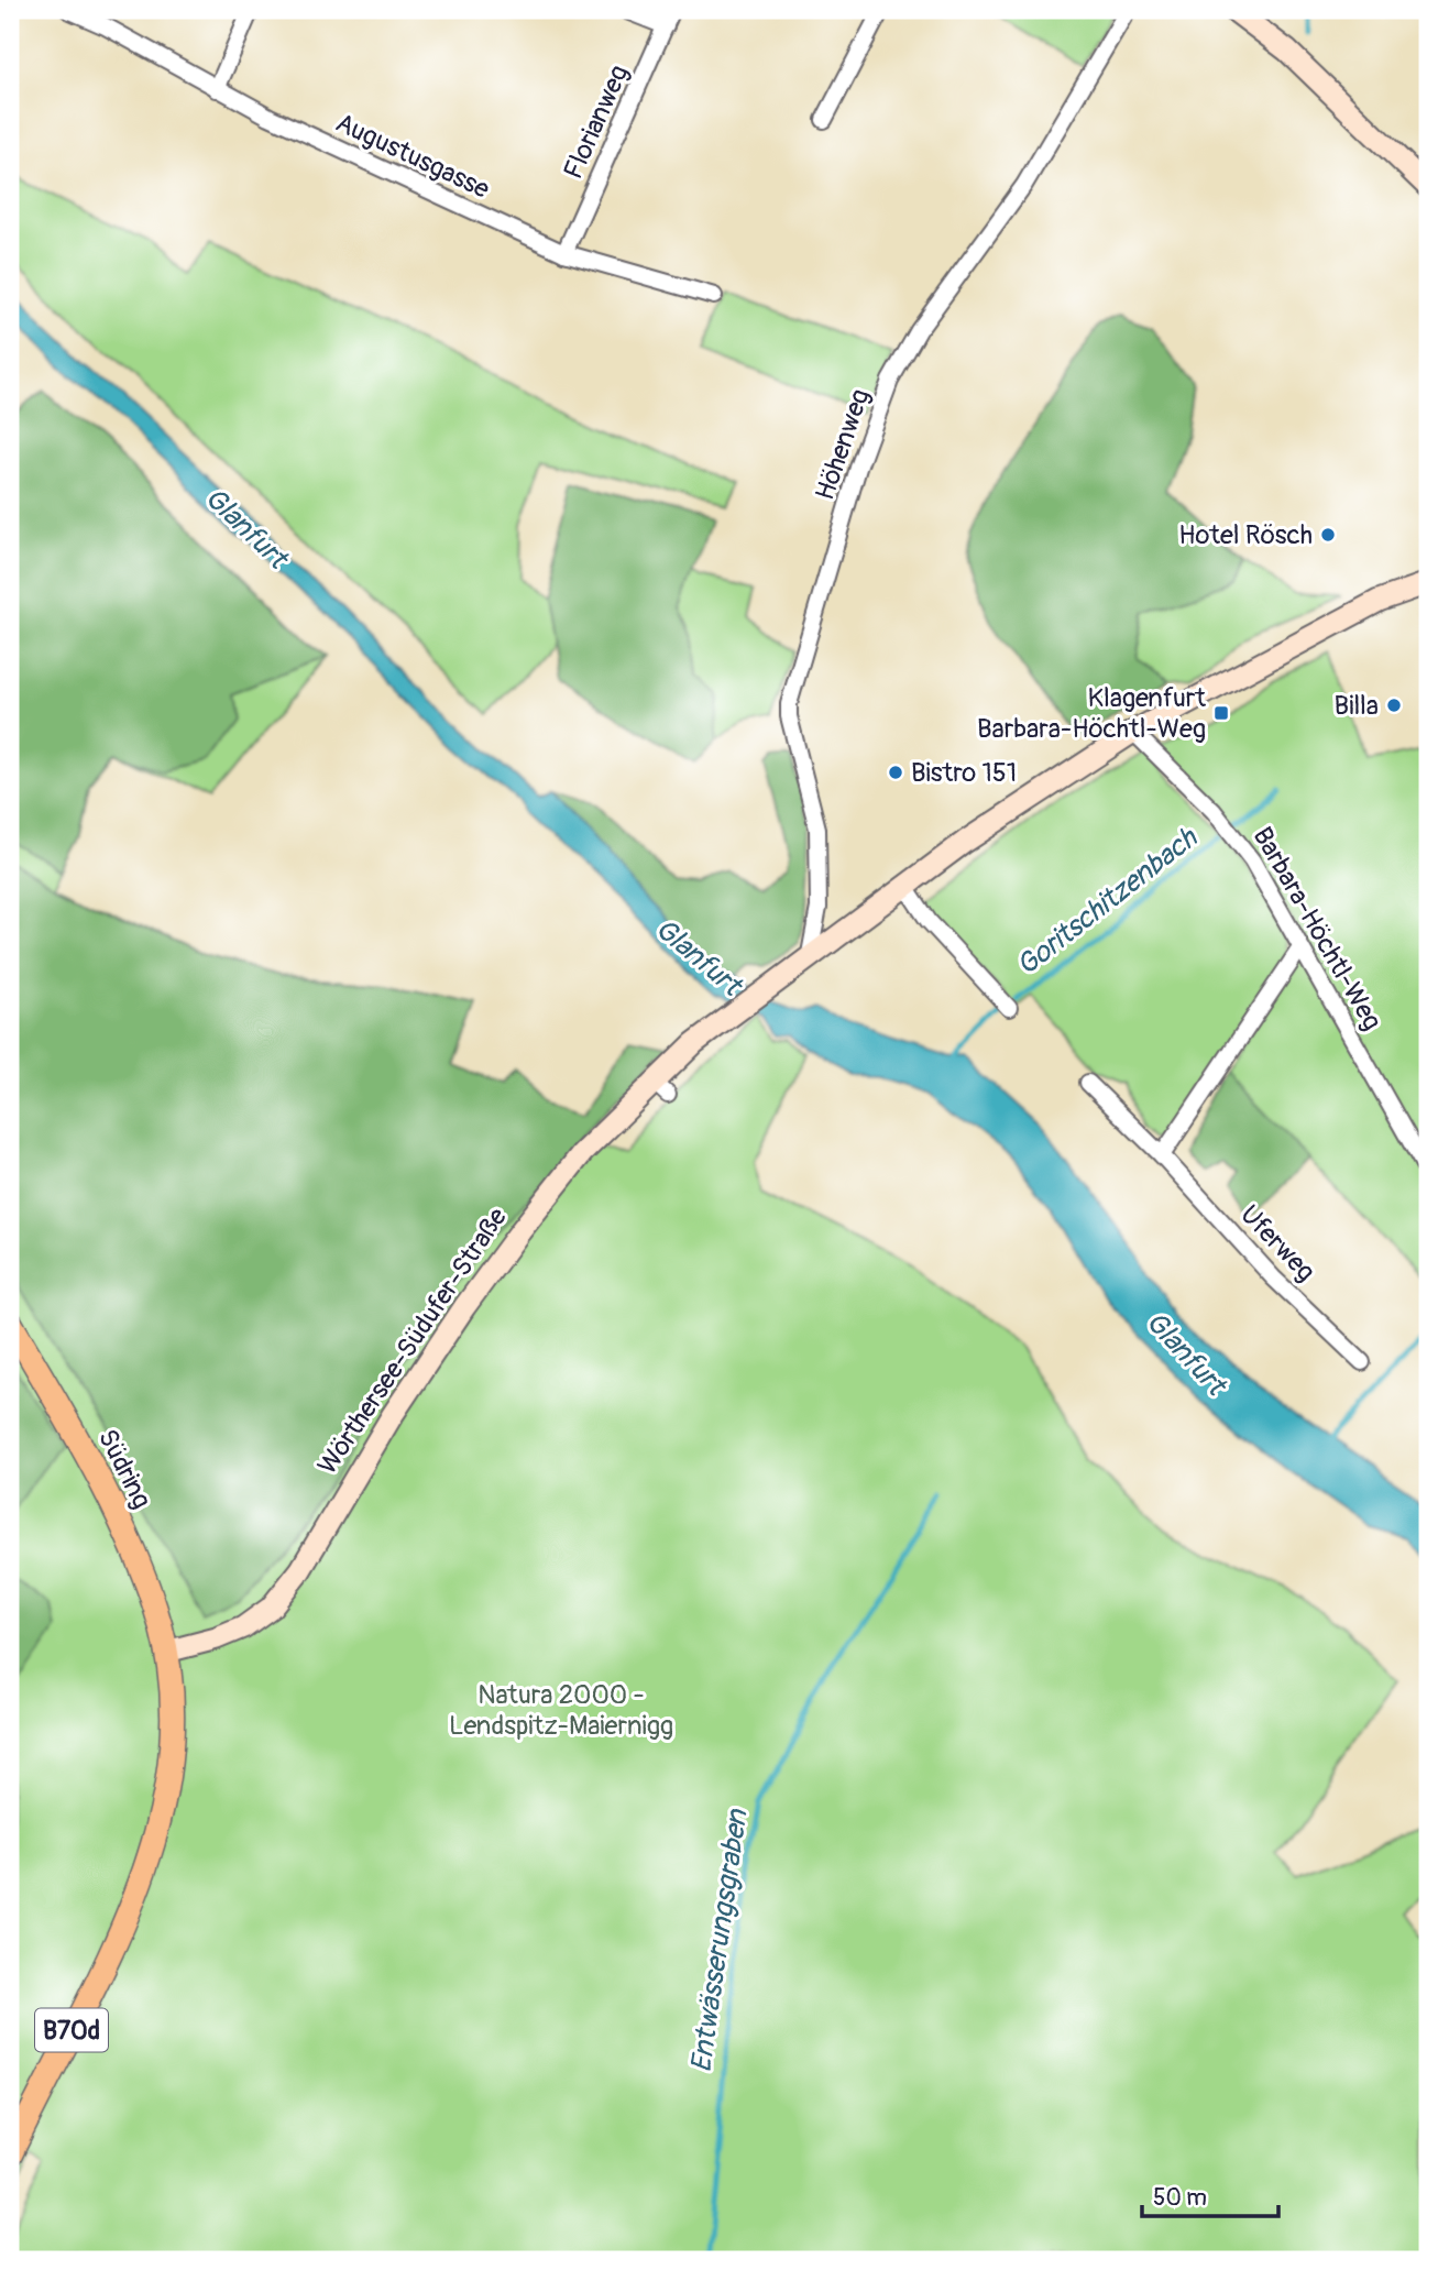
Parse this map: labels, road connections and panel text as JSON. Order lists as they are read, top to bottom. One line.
{"streets":{"main road":["Wörthersee-Südufer-Straße","Südring","B70d"],"street":["Florianweg","Augustusgasse","Höhenweg","Barbara-Höchtl-Weg","Uferweg"]},"crossings":[["Florianweg","Augustusgasse"],["Höhenweg","Wörthersee-Südufer-Straße"],["Barbara-Höchtl-Weg","Wörthersee-Südufer-Straße"],["Wörthersee-Südufer-Straße","Südring"],["Wörthersee-Südufer-Straße","B70d"],["Südring","B70d"]],"water":["Glanfurt","Goritschitzenbach","Entwässerungsgraben"],"parks":["Natura 2000 - Lendspitz-Maiernigg"],"places":{"other":["Hotel Rösch","Billa","Bistro 151"],"transit":["Klagenfurt Barbara-Höchtl-Weg"]},"scale_bar":"50 m"}
